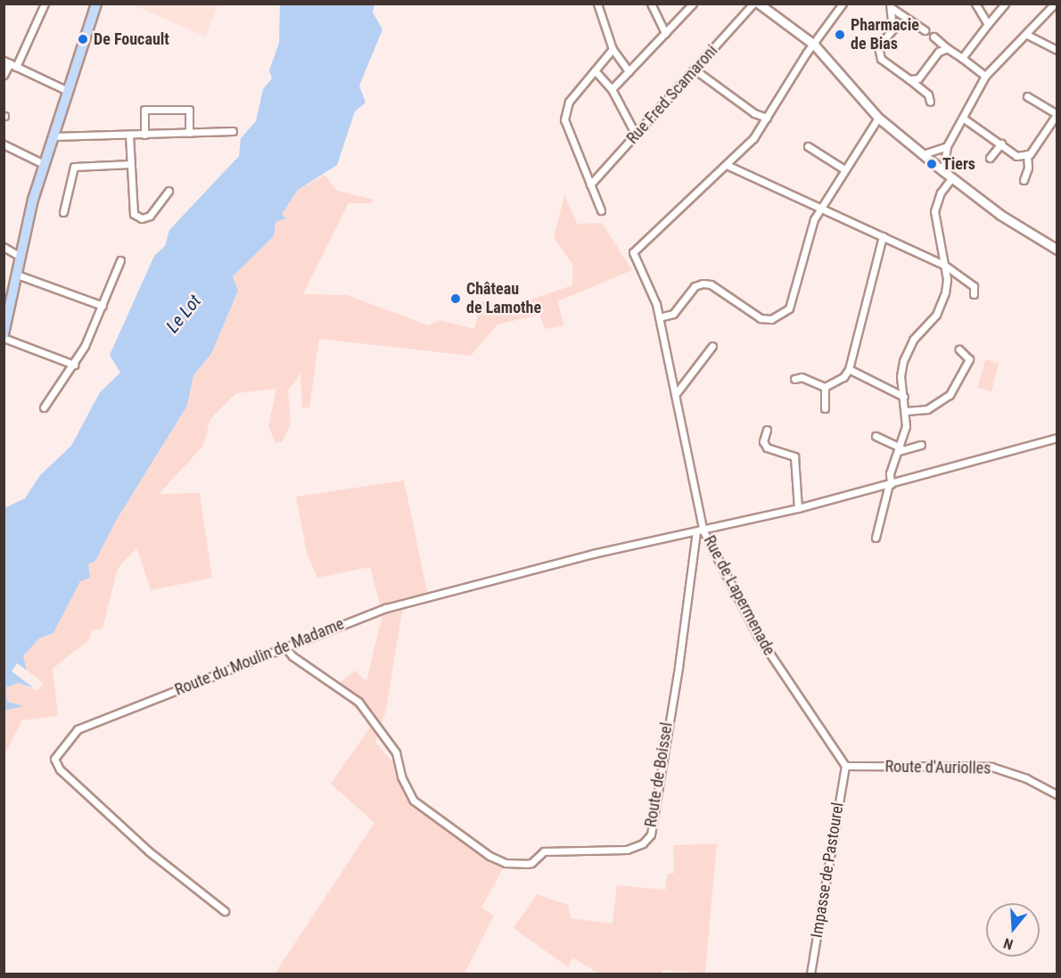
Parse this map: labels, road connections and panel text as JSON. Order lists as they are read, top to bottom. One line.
{"streets":{"street":["Rue Fred Scamaroni","Rue de Lapermenade","Route du Moulin de Madame","Route d'Auriolles","Route de Boissel","Impasse de Pastourel"]},"crossings":[["Rue de Lapermenade","Route du Moulin de Madame"],["Rue de Lapermenade","Route d'Auriolles"],["Rue de Lapermenade","Impasse de Pastourel"],["Route du Moulin de Madame","Route de Boissel"],["Route d'Auriolles","Impasse de Pastourel"]],"water":["Le Lot"],"places":["Pharmacie de Bias","De Foucault","Tiers","Château de Lamothe"],"north":"bottom"}
